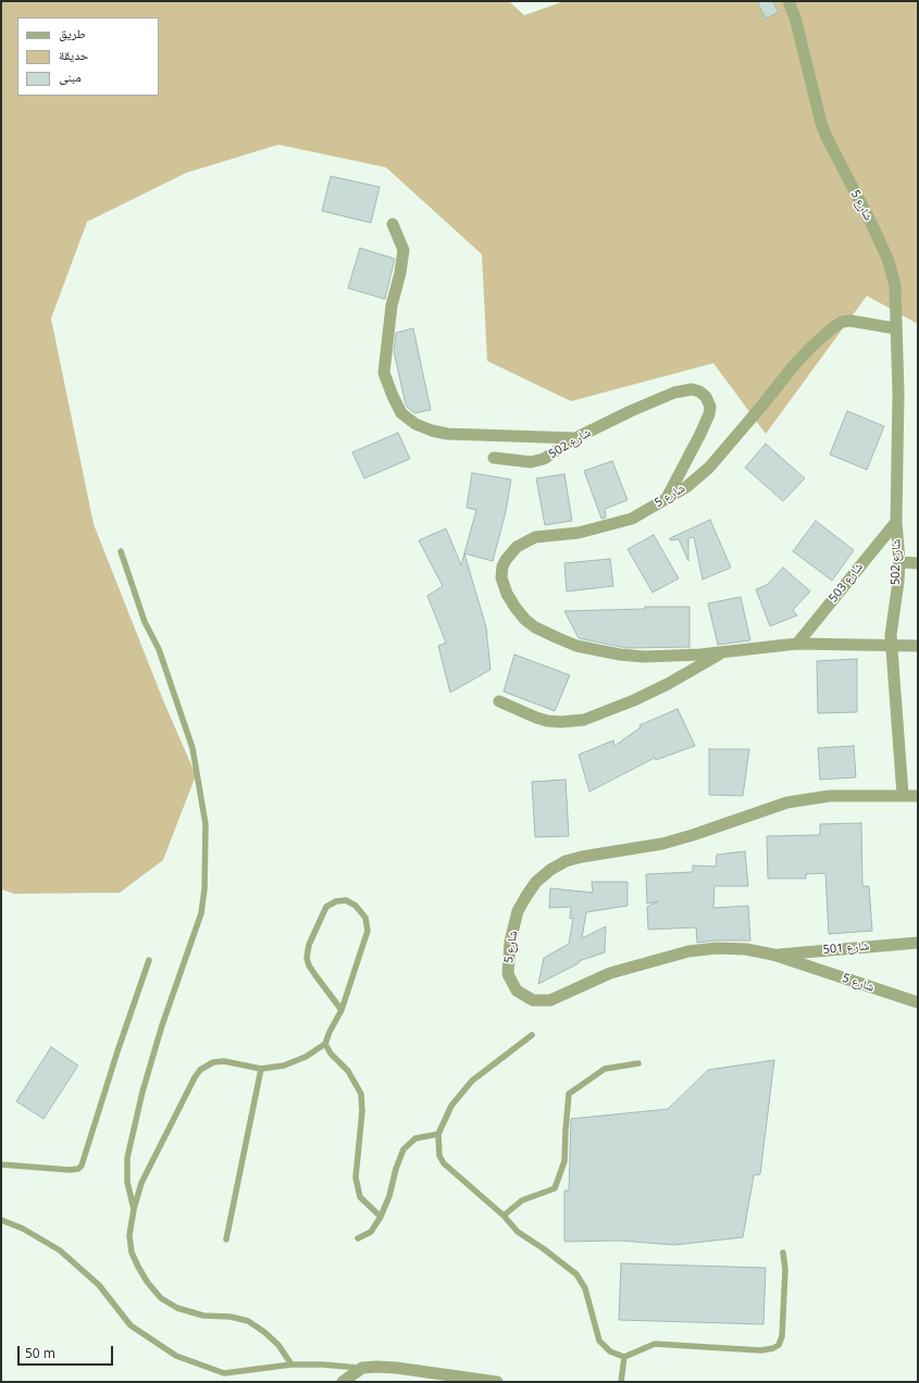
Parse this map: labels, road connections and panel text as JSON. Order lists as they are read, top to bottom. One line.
{"streets":{"street":["شارع 5","شارع 502","شارع 503","شارع 501"]},"crossings":[["شارع 5","شارع 502"],["شارع 5","شارع 503"],["شارع 5","شارع 501"],["شارع 502","شارع 503"]],"legend":["طريق","حديقة","مبنى"],"scale_bar":"50 m"}
